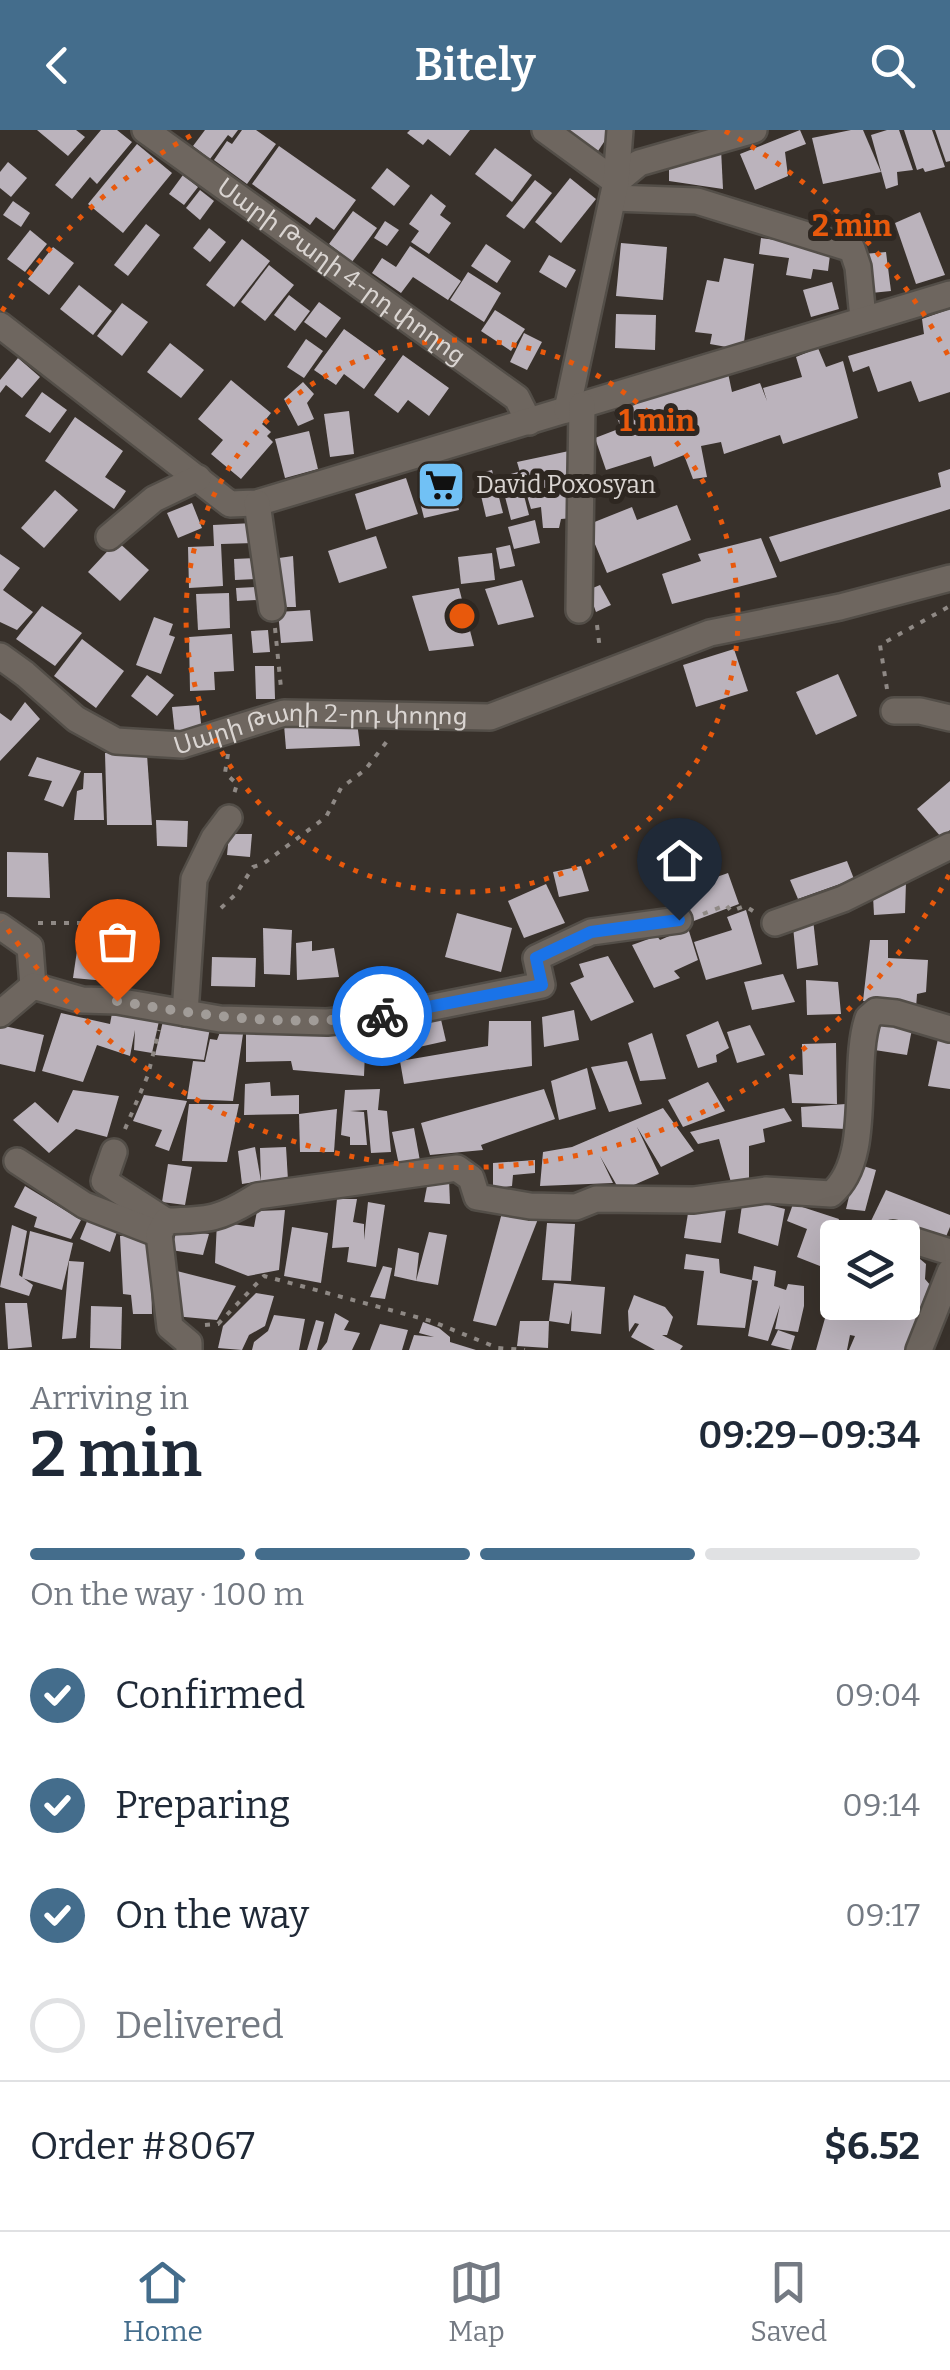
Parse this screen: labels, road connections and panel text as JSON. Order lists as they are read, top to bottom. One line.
{"streets":{"street":["Սարի Թաղի 4-րդ փողոց","Սարի Թաղի 2-րդ փողոց"]},"places":{"supermarket":["David Poxosyan"]},"page":{"header":"Bitely","heading":["2 min","Arriving in","09:29–09:34"],"panel":["Order #8067","$6.52"],"bar":"On the way · 100 m","list":[["Confirmed","09:04"],["Preparing","09:14"],["On the way","09:17"],"Delivered"],"tabs":["Home","Map","Saved"]},"rings":["2 min","1 min"]}
